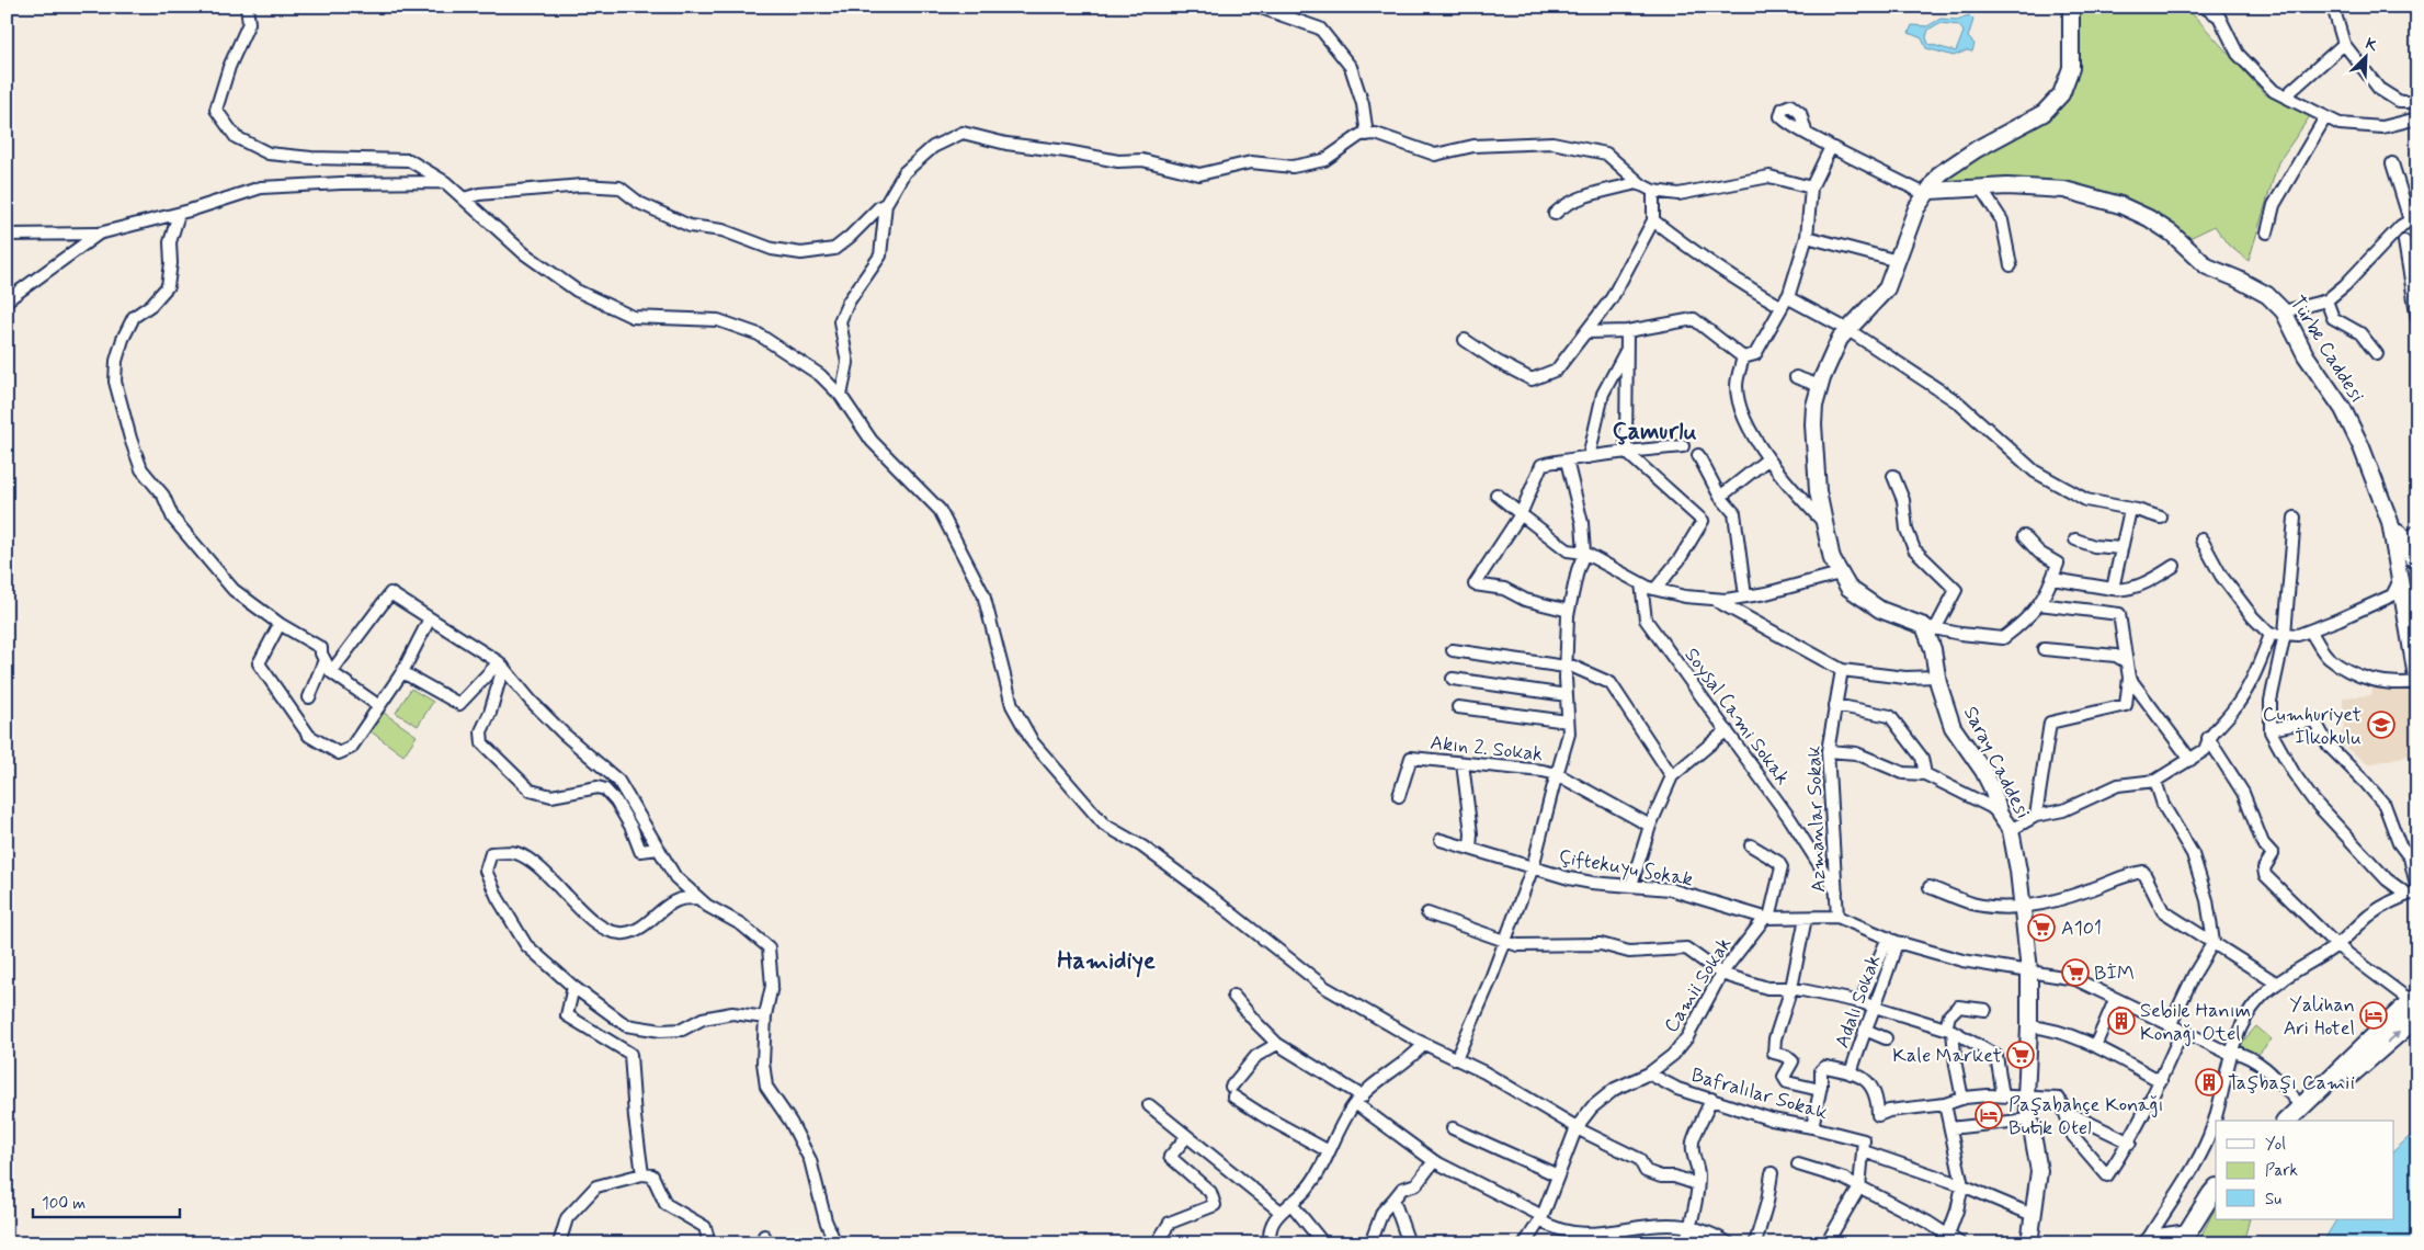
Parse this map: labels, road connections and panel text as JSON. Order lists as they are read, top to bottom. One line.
{"streets":{"street":["Türbe Caddesi","Soysal Cami Sokak","Akın 2. Sokak","Saray Caddesi","Azmanlar Sokak","Çiftekuyu Sokak","Camii Sokak","Adalı Sokak","Bafralılar Sokak"]},"crossings":[["Soysal Cami Sokak","Azmanlar Sokak"],["Saray Caddesi","Çiftekuyu Sokak"],["Saray Caddesi","Bafralılar Sokak"],["Azmanlar Sokak","Çiftekuyu Sokak"],["Çiftekuyu Sokak","Camii Sokak"],["Çiftekuyu Sokak","Adalı Sokak"],["Camii Sokak","Bafralılar Sokak"]],"districts":["Çamurlu","Hamidiye"],"places":{"school or university":["Cumhuriyet İlkokulu"],"supermarket":["A101","BİM","Kale Market"],"hotel":["Yalihan Ari Hotel","Paşabahçe Konağı Butik Otel"],"building":["Sebile Hanım Konağı Otel","Taşbaşı Camii"]},"legend":["Yol","Park","Su"],"scale_bar":"100 m","north":"top right"}
